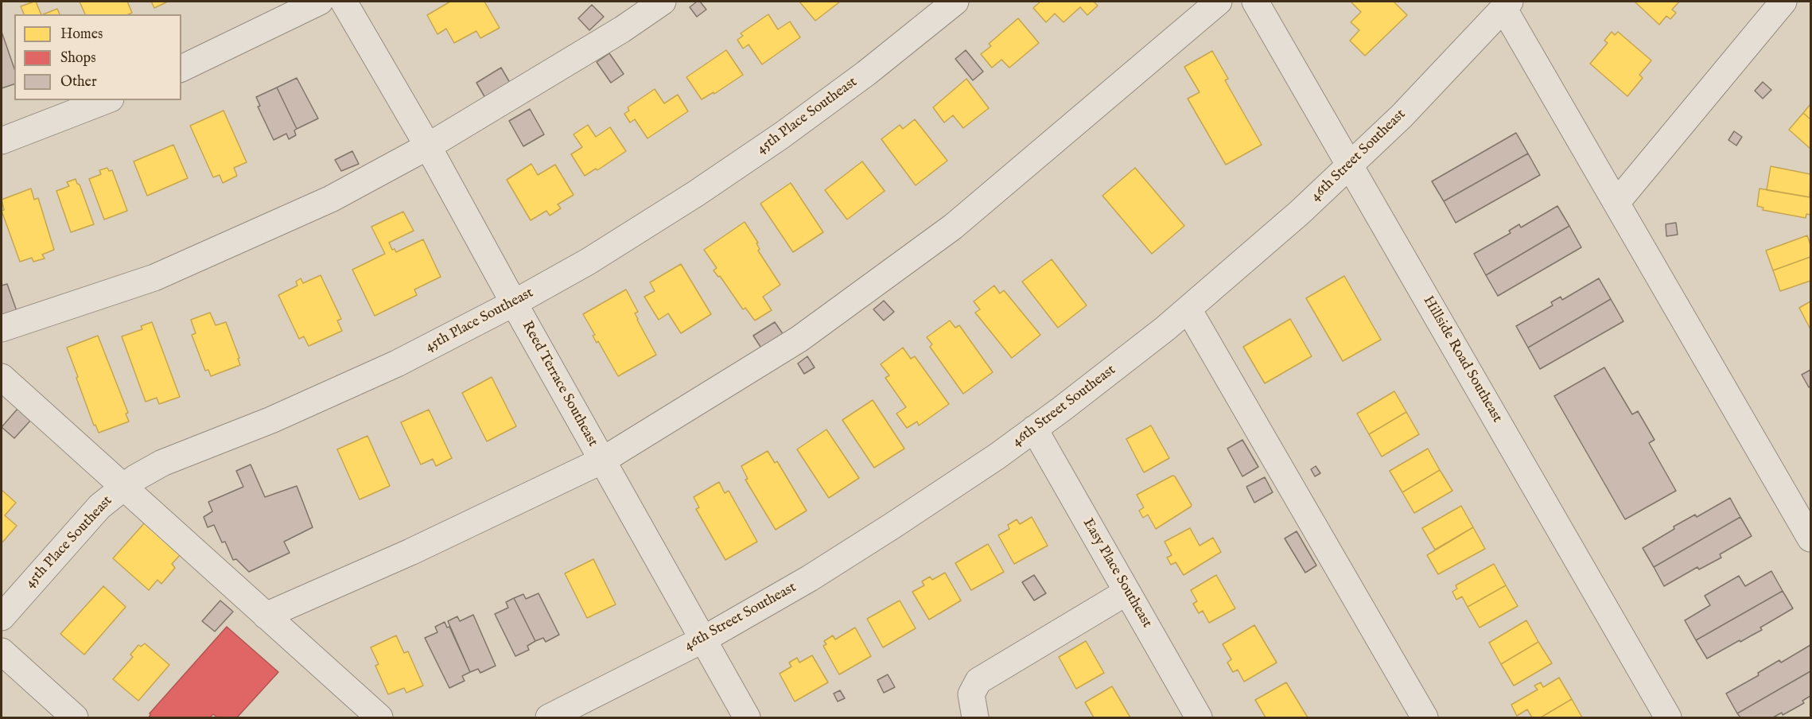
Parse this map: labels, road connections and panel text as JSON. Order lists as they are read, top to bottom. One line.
{"streets":{"street":["45th Place Southeast","46th Street Southeast","Hillside Road Southeast","Reed Terrace Southeast","Easy Place Southeast"]},"crossings":[["45th Place Southeast","Reed Terrace Southeast"],["46th Street Southeast","Hillside Road Southeast"],["46th Street Southeast","Reed Terrace Southeast"],["46th Street Southeast","Easy Place Southeast"]],"legend":["Homes","Shops","Other"]}
